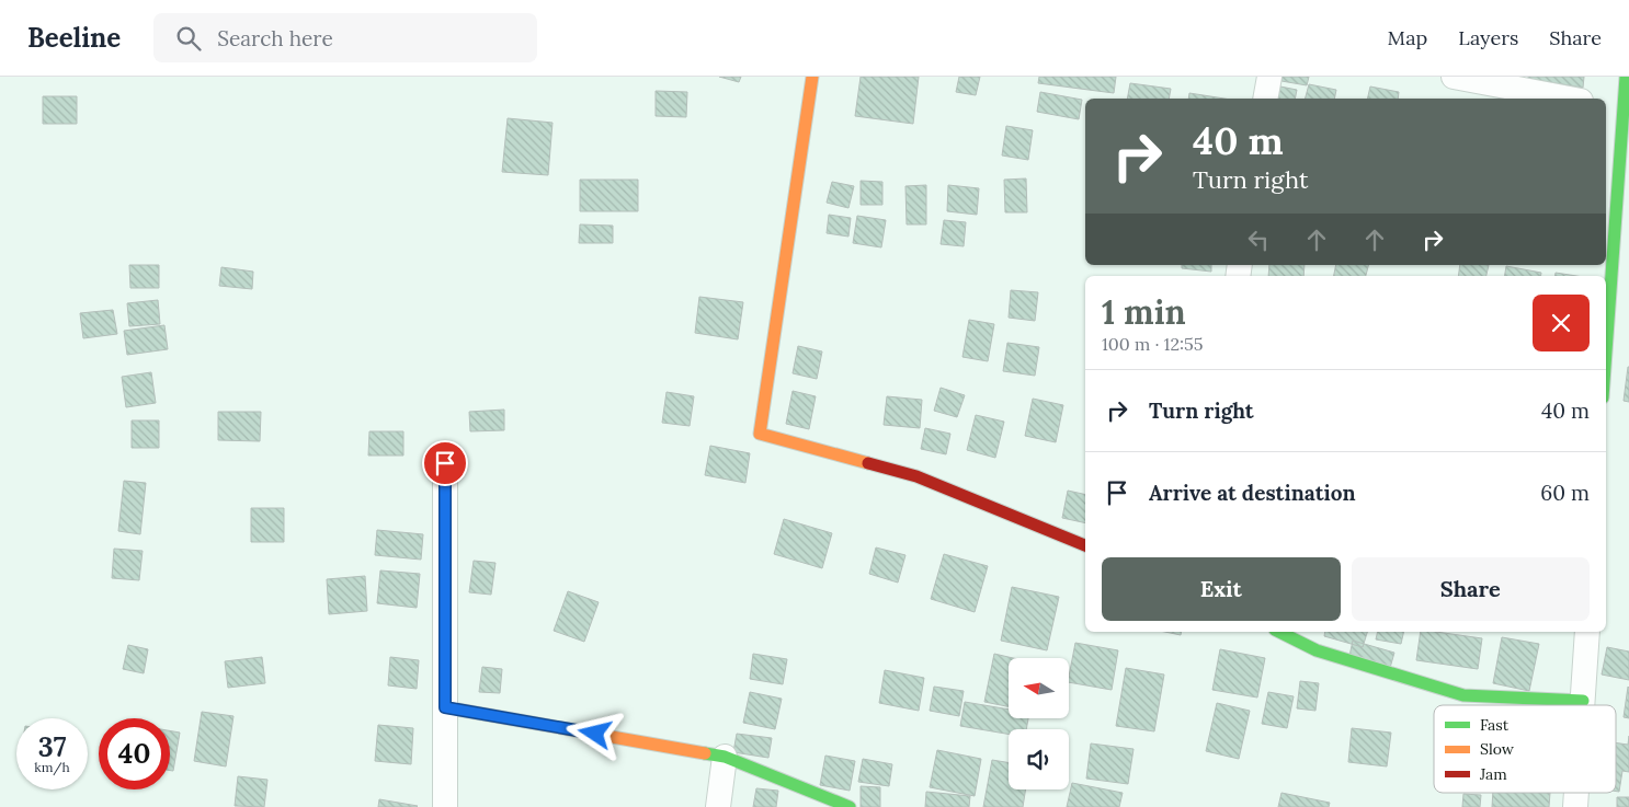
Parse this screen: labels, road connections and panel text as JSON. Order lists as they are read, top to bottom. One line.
{"legend":["Fast","Slow","Jam"],"north":"left","page":{"header":"Beeline","search":"Search here","nav":["Map","Layers","Share"],"turn":["40 m","Turn right"],"heading":["1 min","100 m · 12:55"],"list":[{"name":"Turn right","value":"40 m"},{"name":"Arrive at destination","value":"60 m"}],"buttons":["Exit","Share"],"speed":"37 km/h","limit":"40"}}
